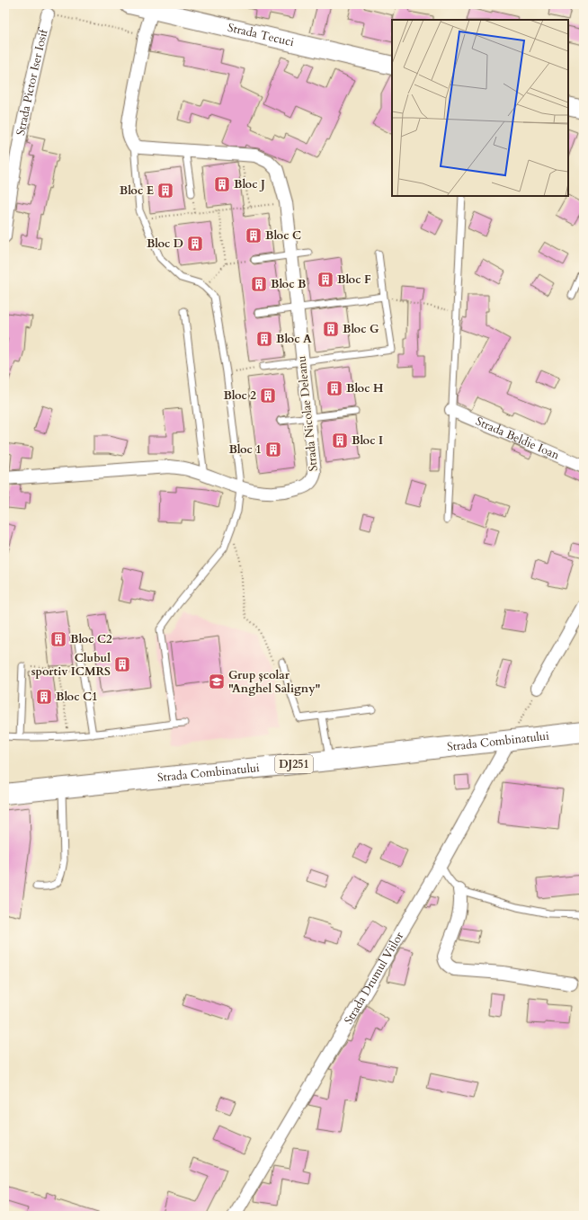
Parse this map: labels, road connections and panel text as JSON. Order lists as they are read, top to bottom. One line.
{"streets":{"main road":["Strada Tecuci","Strada Combinatului","DJ251"],"street":["Strada Pictor Iser Iosif","Strada Nicolae Deleanu","Strada Beldie Ioan","Strada Drumul Viilor"]},"crossings":[["Strada Combinatului","Strada Drumul Viilor"]],"places":{"building":["Bloc J","Bloc E","Bloc C","Bloc D","Bloc F","Bloc B","Bloc G","Bloc A","Bloc H","Bloc 2","Bloc I","Bloc 1","Bloc C2","Clubul sportiv ICMRS","Bloc C1"],"school or university":["Grup școlar \"Anghel Saligny\""]}}
